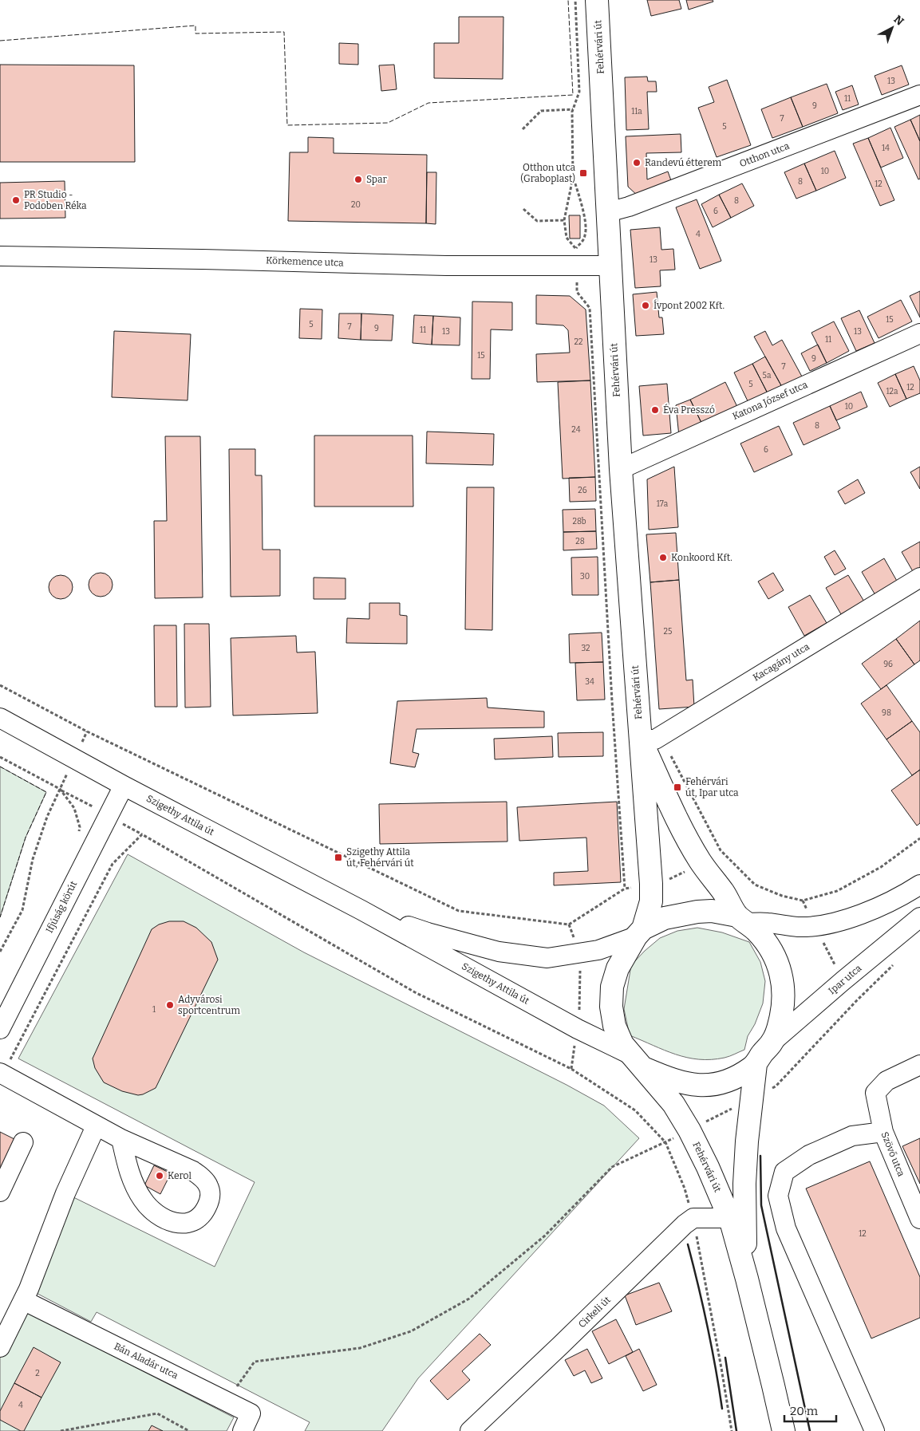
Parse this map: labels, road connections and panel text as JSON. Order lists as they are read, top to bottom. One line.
{"streets":{"main road":["Fehérvári út"],"street":["Otthon utca","Körkemence utca","Katona József utca","Kacagány utca","Szigethy Attila út","Ifjúság körút","Ipar utca","Szövő utca","Cirkeli út","Bán Aladár utca"]},"crossings":[["Fehérvári út","Otthon utca"],["Fehérvári út","Körkemence utca"],["Fehérvári út","Katona József utca"],["Fehérvári út","Kacagány utca"],["Fehérvári út","Szigethy Attila út"],["Fehérvári út","Ipar utca"],["Szigethy Attila út","Ifjúság körút"]],"places":{"other":["Randevú étterem","Spar","PR Studio - Podoben Réka","Ívpont 2002 Kft.","Éva Presszó","Konkoord Kft.","Adyvárosi sportcentrum","Kerol"],"transit":["Otthon utca (Graboplast)","Fehérvári út, Ipar utca","Szigethy Attila út, Fehérvári út"]},"house_numbers":["13","11","9","11a","7","5","14","10","8","12","8","20","6","4","13","15","5","7","9","11","13","13","11","22","15","9","7","5a","5","12","12a","10","8","24","6","26","17a","28b","28","30","25","32","96","34","98","1","12","2","4"],"scale_bar":"20 m","north":"top right"}
